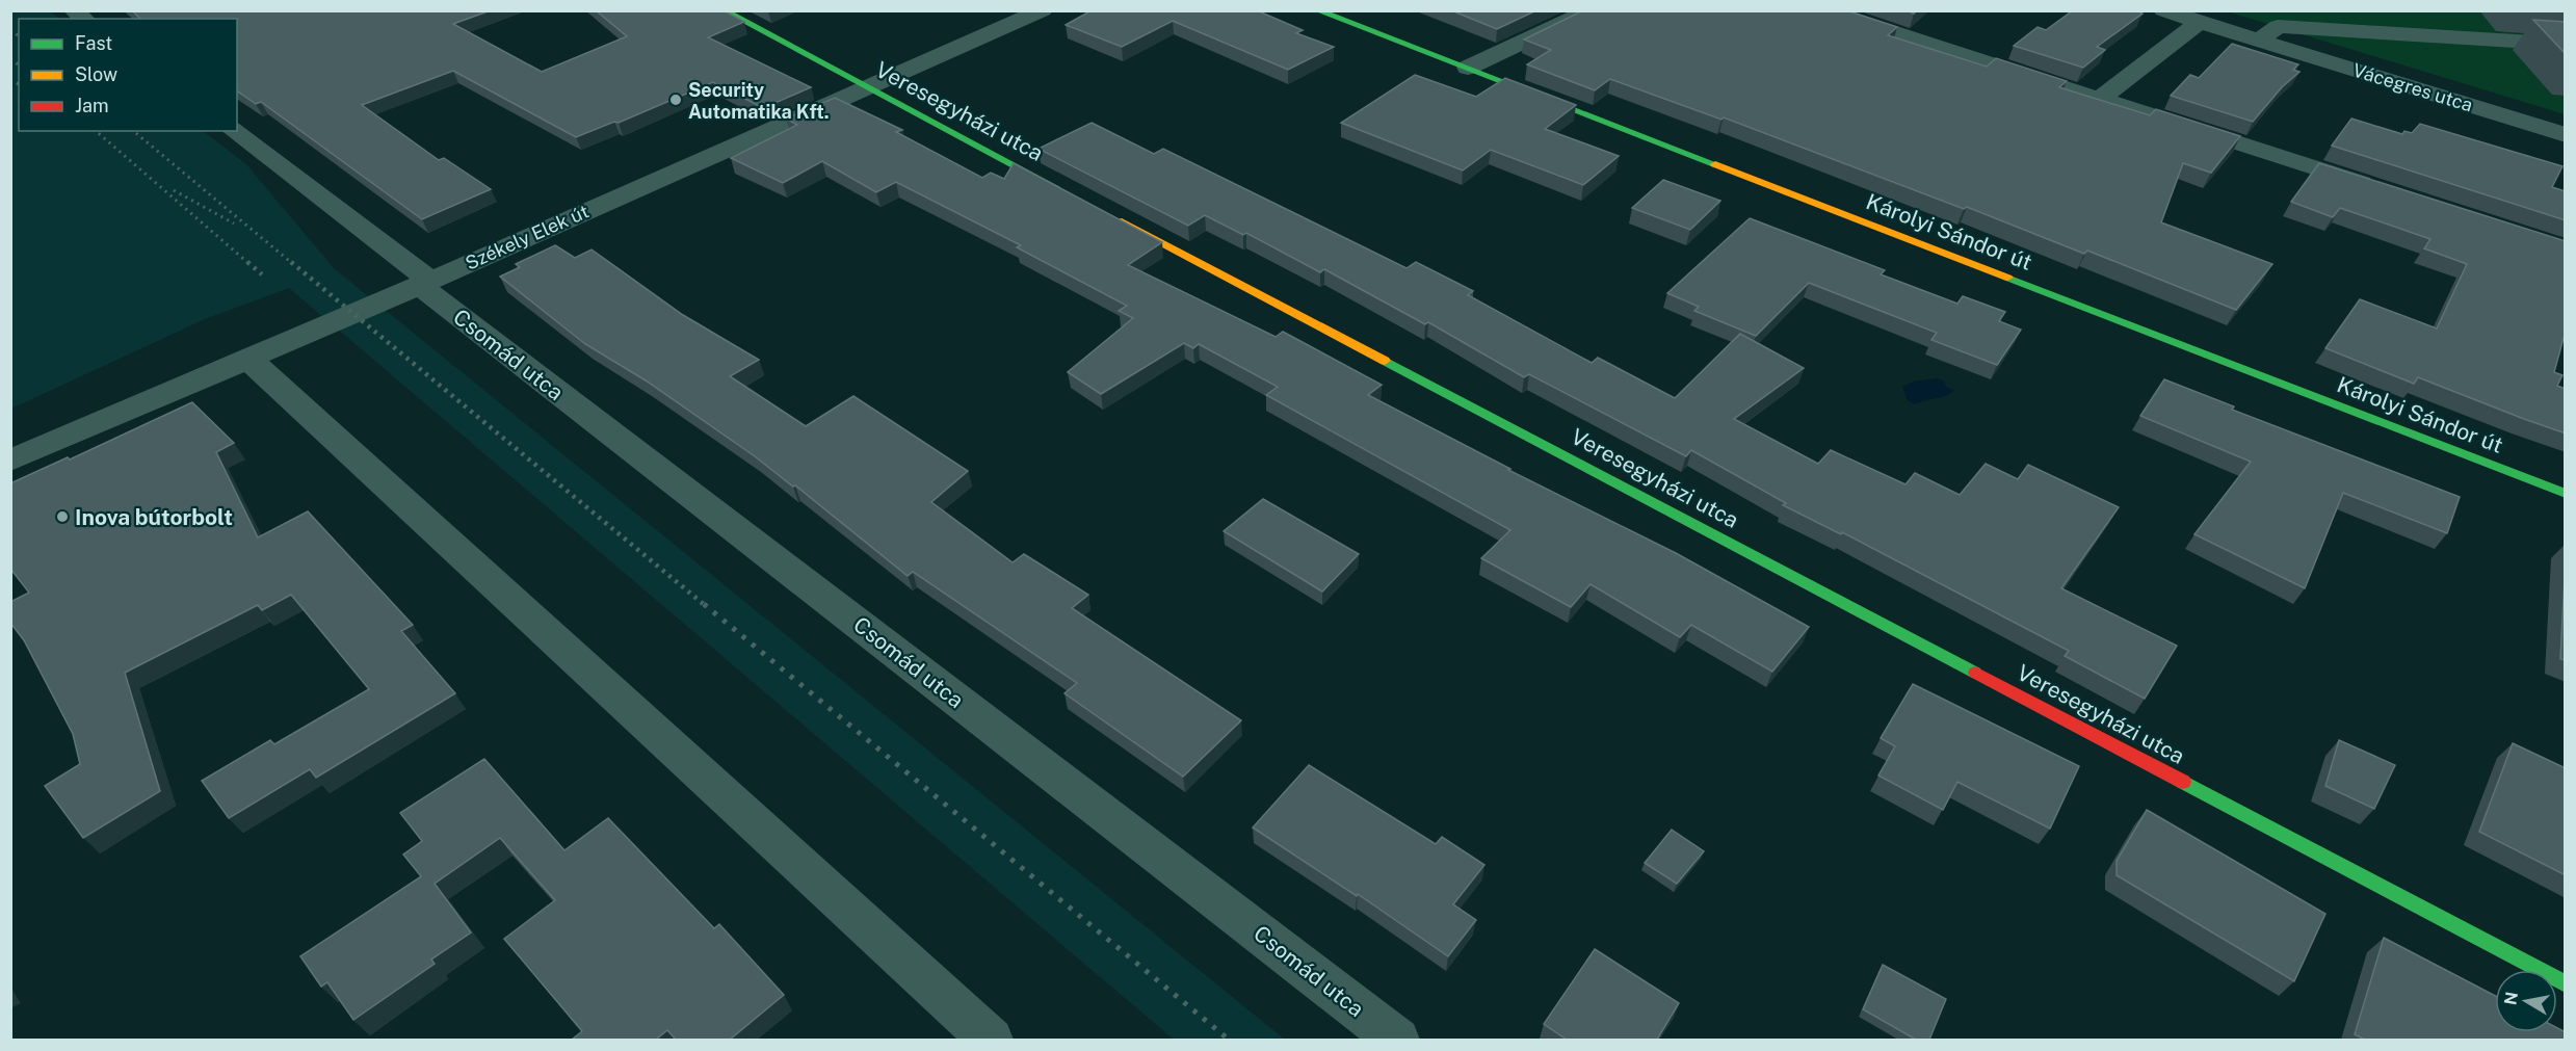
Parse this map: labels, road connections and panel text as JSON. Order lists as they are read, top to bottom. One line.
{"streets":{"street":["Vácegres utca","Veresegyházi utca","Károlyi Sándor út","Székely Elek út","Csomád utca"]},"crossings":[["Veresegyházi utca","Székely Elek út"],["Székely Elek út","Csomád utca"]],"places":["Security Automatika Kft.","Inova bútorbolt"],"legend":["Fast","Slow","Jam"],"north":"left"}
